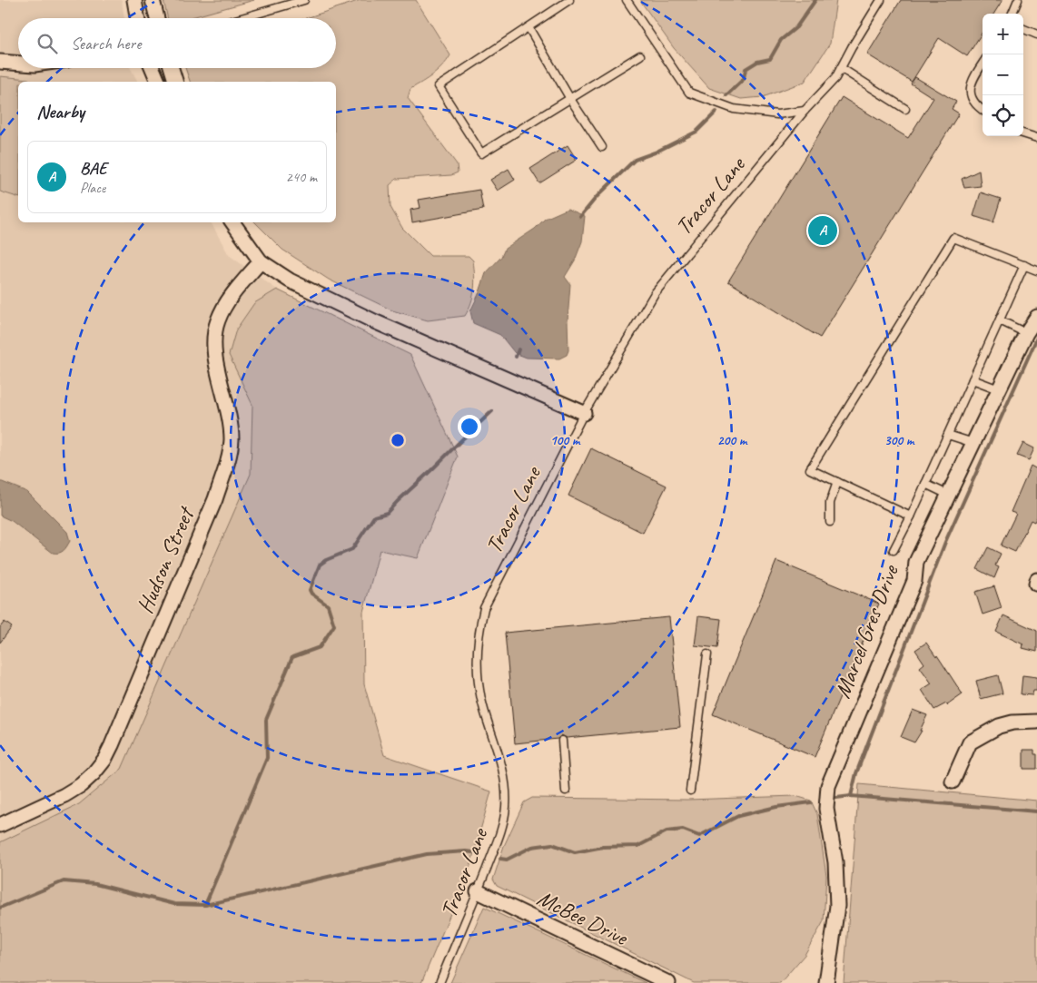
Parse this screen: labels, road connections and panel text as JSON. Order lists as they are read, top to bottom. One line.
{"streets":{"street":["Hudson Street","Marcel Gres Drive","McBee Drive"],"lane":["Tracor Lane"]},"crossings":[["Tracor Lane","McBee Drive"]],"page":{"map_buttons":["+","−"],"search":"Search here","heading":"Nearby","list":[{"mark":"A","name":"BAE","note":"Place","value":"240 m"}],"pins":"A"},"rings":["100 m","200 m","300 m"]}
